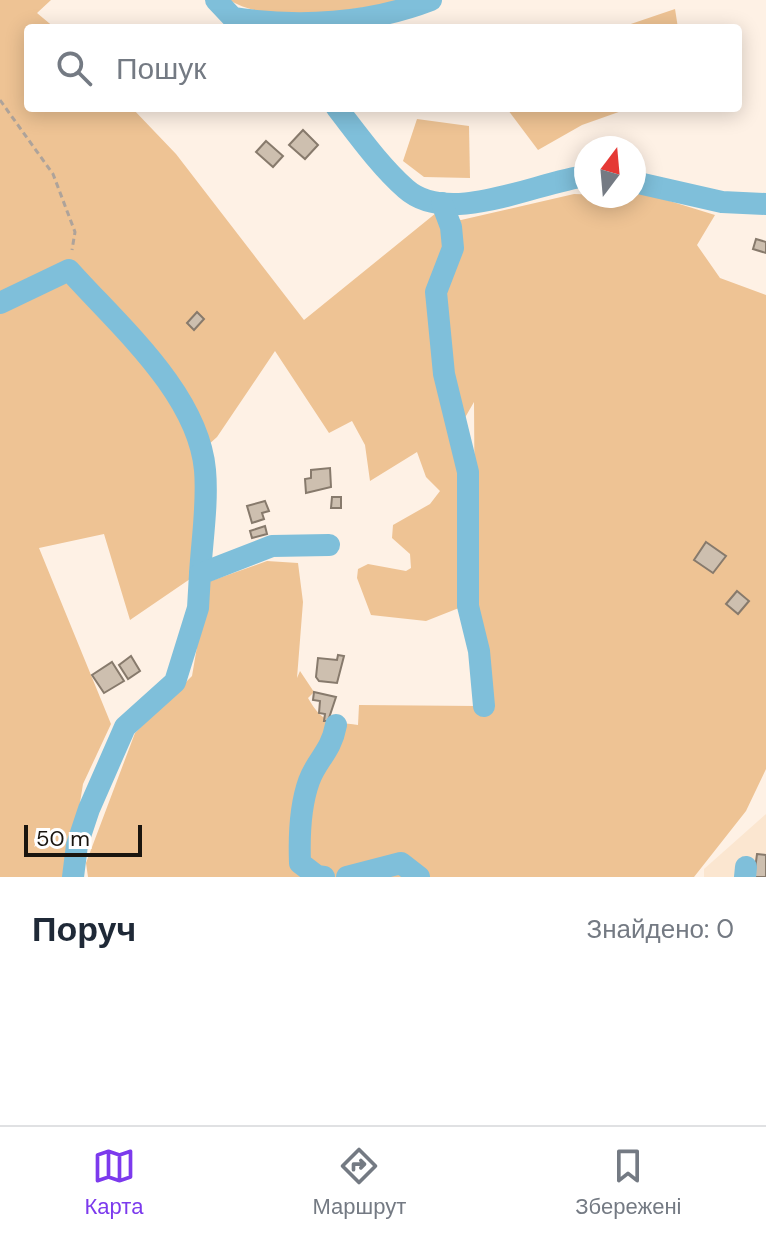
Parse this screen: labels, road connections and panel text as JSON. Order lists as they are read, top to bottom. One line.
{"scale_bar":"50 m","north":"top","page":{"search":"Пошук","scale":"50 m","heading":["Поруч","Знайдено: 0"],"nav":["Карта","Маршрут","Збережені"]}}
